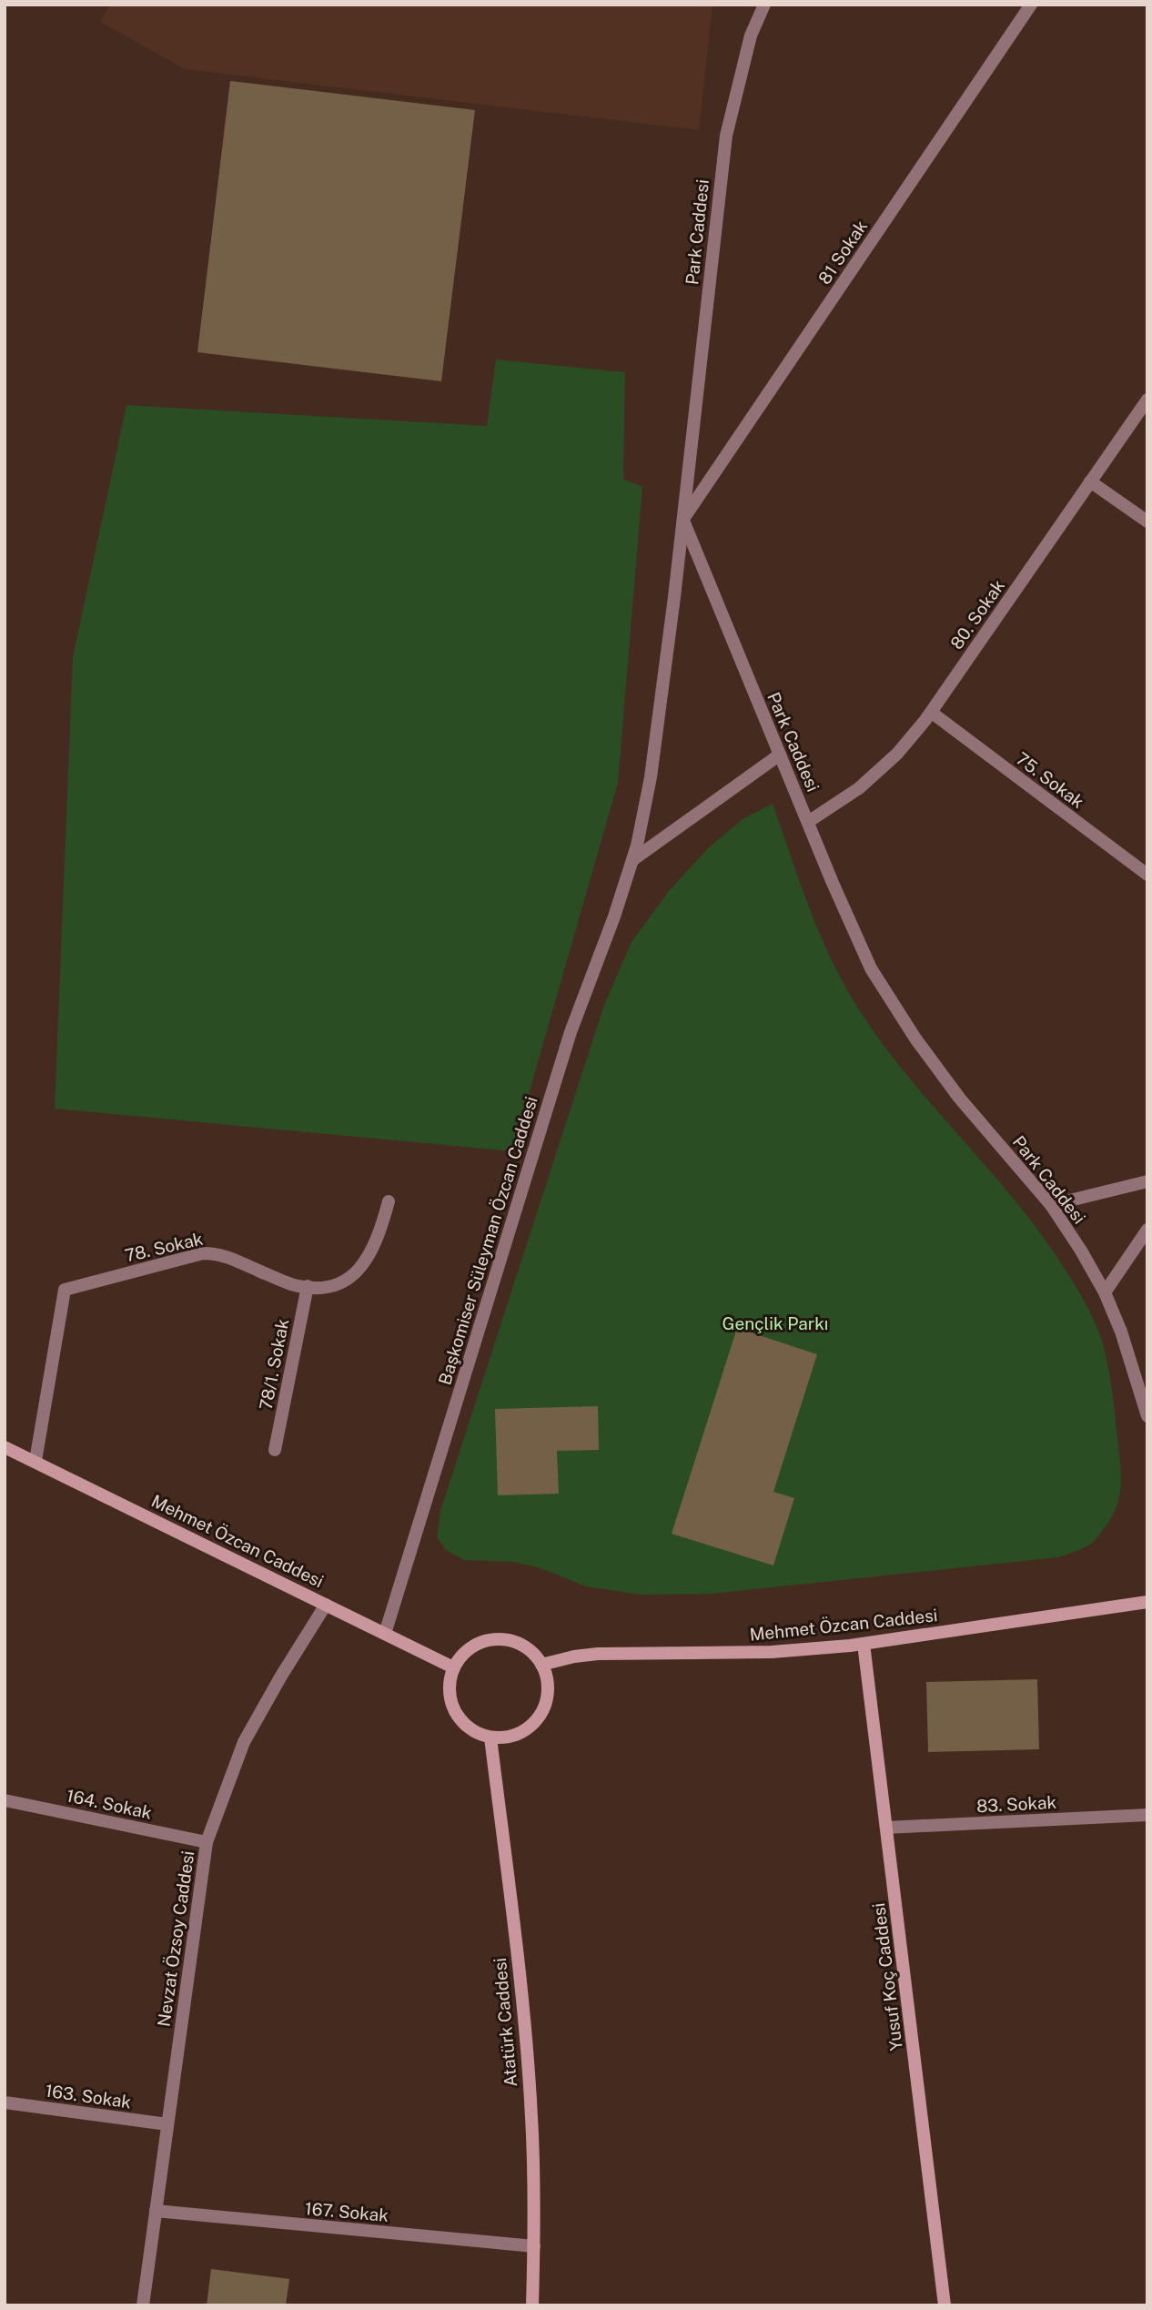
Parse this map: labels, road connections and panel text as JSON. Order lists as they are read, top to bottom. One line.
{"streets":{"street":["Park Caddesi","81 Sokak","80. Sokak","75. Sokak","Başkomiser Süleyman Özcan Caddesi","78. Sokak","78/1. Sokak","Mehmet Özcan Caddesi","164. Sokak","83. Sokak","Nevzat Özsoy Caddesi","Yusuf Koç Caddesi","Atatürk Caddesi","163. Sokak","167. Sokak"]},"crossings":[["Park Caddesi","81 Sokak"],["Park Caddesi","80. Sokak"],["Park Caddesi","Başkomiser Süleyman Özcan Caddesi"],["81 Sokak","Başkomiser Süleyman Özcan Caddesi"],["80. Sokak","75. Sokak"],["Başkomiser Süleyman Özcan Caddesi","Mehmet Özcan Caddesi"],["78. Sokak","78/1. Sokak"],["78. Sokak","Mehmet Özcan Caddesi"],["Mehmet Özcan Caddesi","Nevzat Özsoy Caddesi"],["Mehmet Özcan Caddesi","Yusuf Koç Caddesi"],["Mehmet Özcan Caddesi","Atatürk Caddesi"],["164. Sokak","Nevzat Özsoy Caddesi"],["83. Sokak","Yusuf Koç Caddesi"],["Nevzat Özsoy Caddesi","163. Sokak"],["Nevzat Özsoy Caddesi","167. Sokak"],["Atatürk Caddesi","167. Sokak"]],"parks":["Gençlik Parkı"]}
